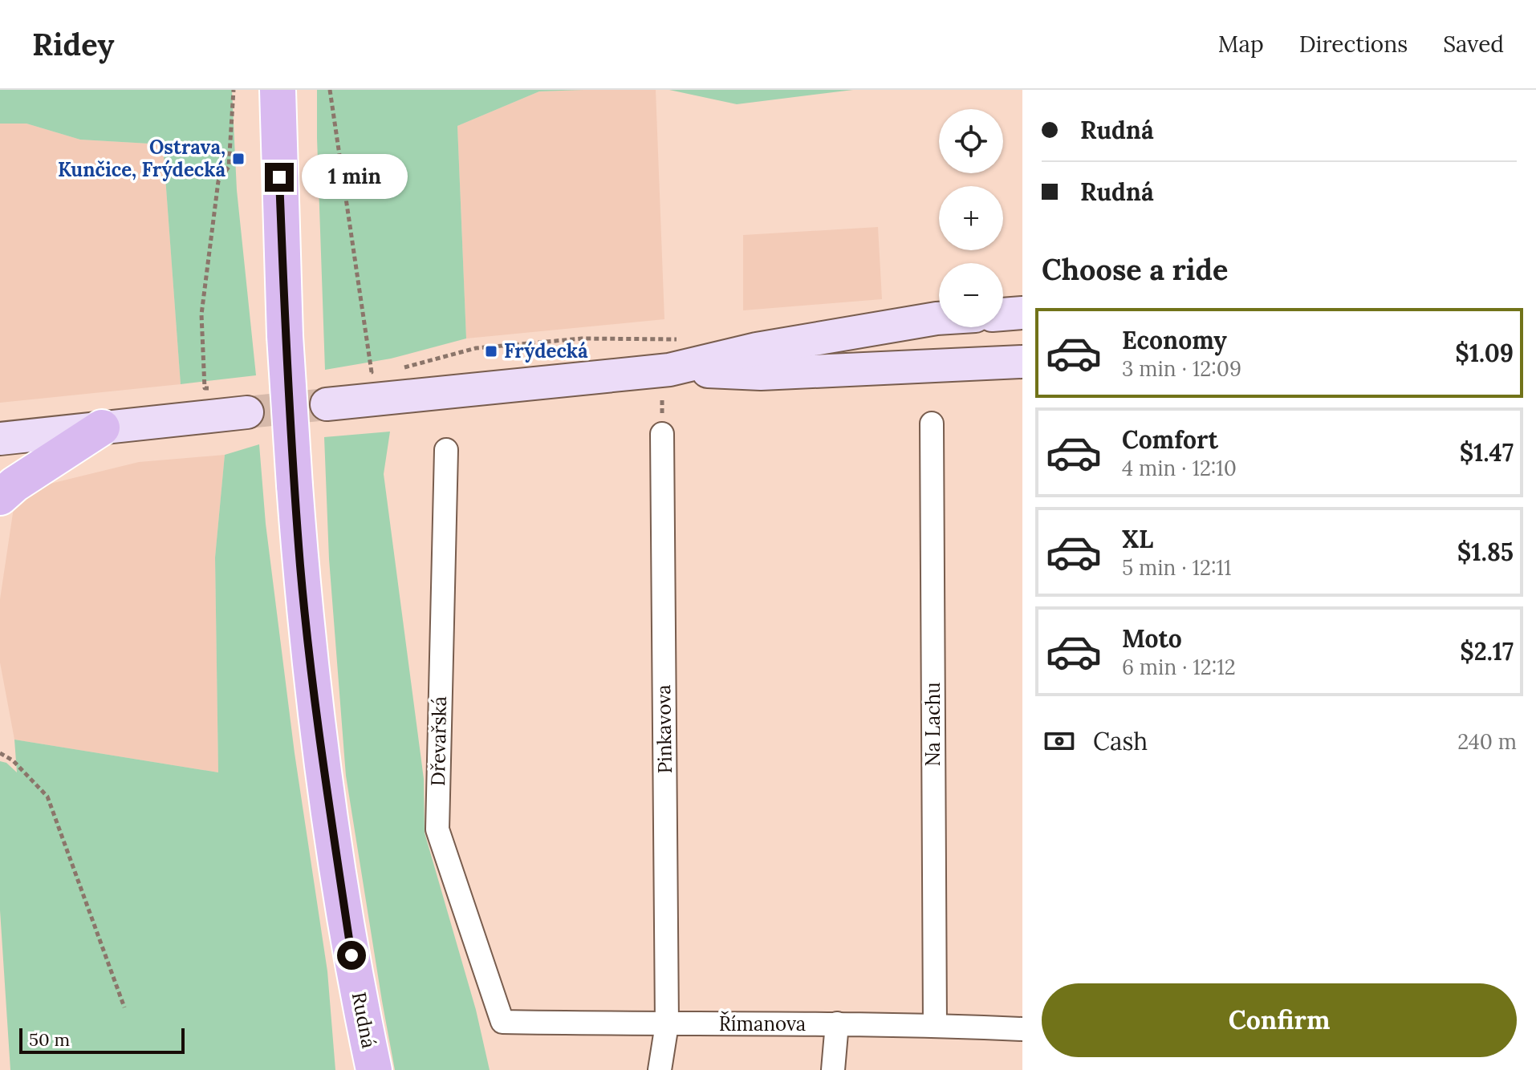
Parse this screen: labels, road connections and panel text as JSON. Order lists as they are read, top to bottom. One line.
{"streets":{"main road":["Rudná"],"street":["Na Lachu","Pinkavova","Dřevařská","Římanova"]},"crossings":[["Na Lachu","Římanova"],["Pinkavova","Římanova"],["Dřevařská","Římanova"]],"places":{"transit":["Ostrava, Kunčice, Frýdecká","Frýdecká"]},"scale_bar":"50 m","page":{"header":"Ridey","nav":["Map","Directions","Saved"],"banner":["Rudná","Rudná"],"map_buttons":["+","−"],"bubble":"1 min","heading":"Choose a ride","list":[{"name":"Economy","note":"3 min · 12:09","value":"$1.09"},{"name":"Comfort","note":"4 min · 12:10","value":"$1.47"},{"name":"XL","note":"5 min · 12:11","value":"$1.85"},{"name":"Moto","note":"6 min · 12:12","value":"$2.17"}],"pay":["Cash","240 m"],"buttons":"Confirm","scale":"50 m"}}
